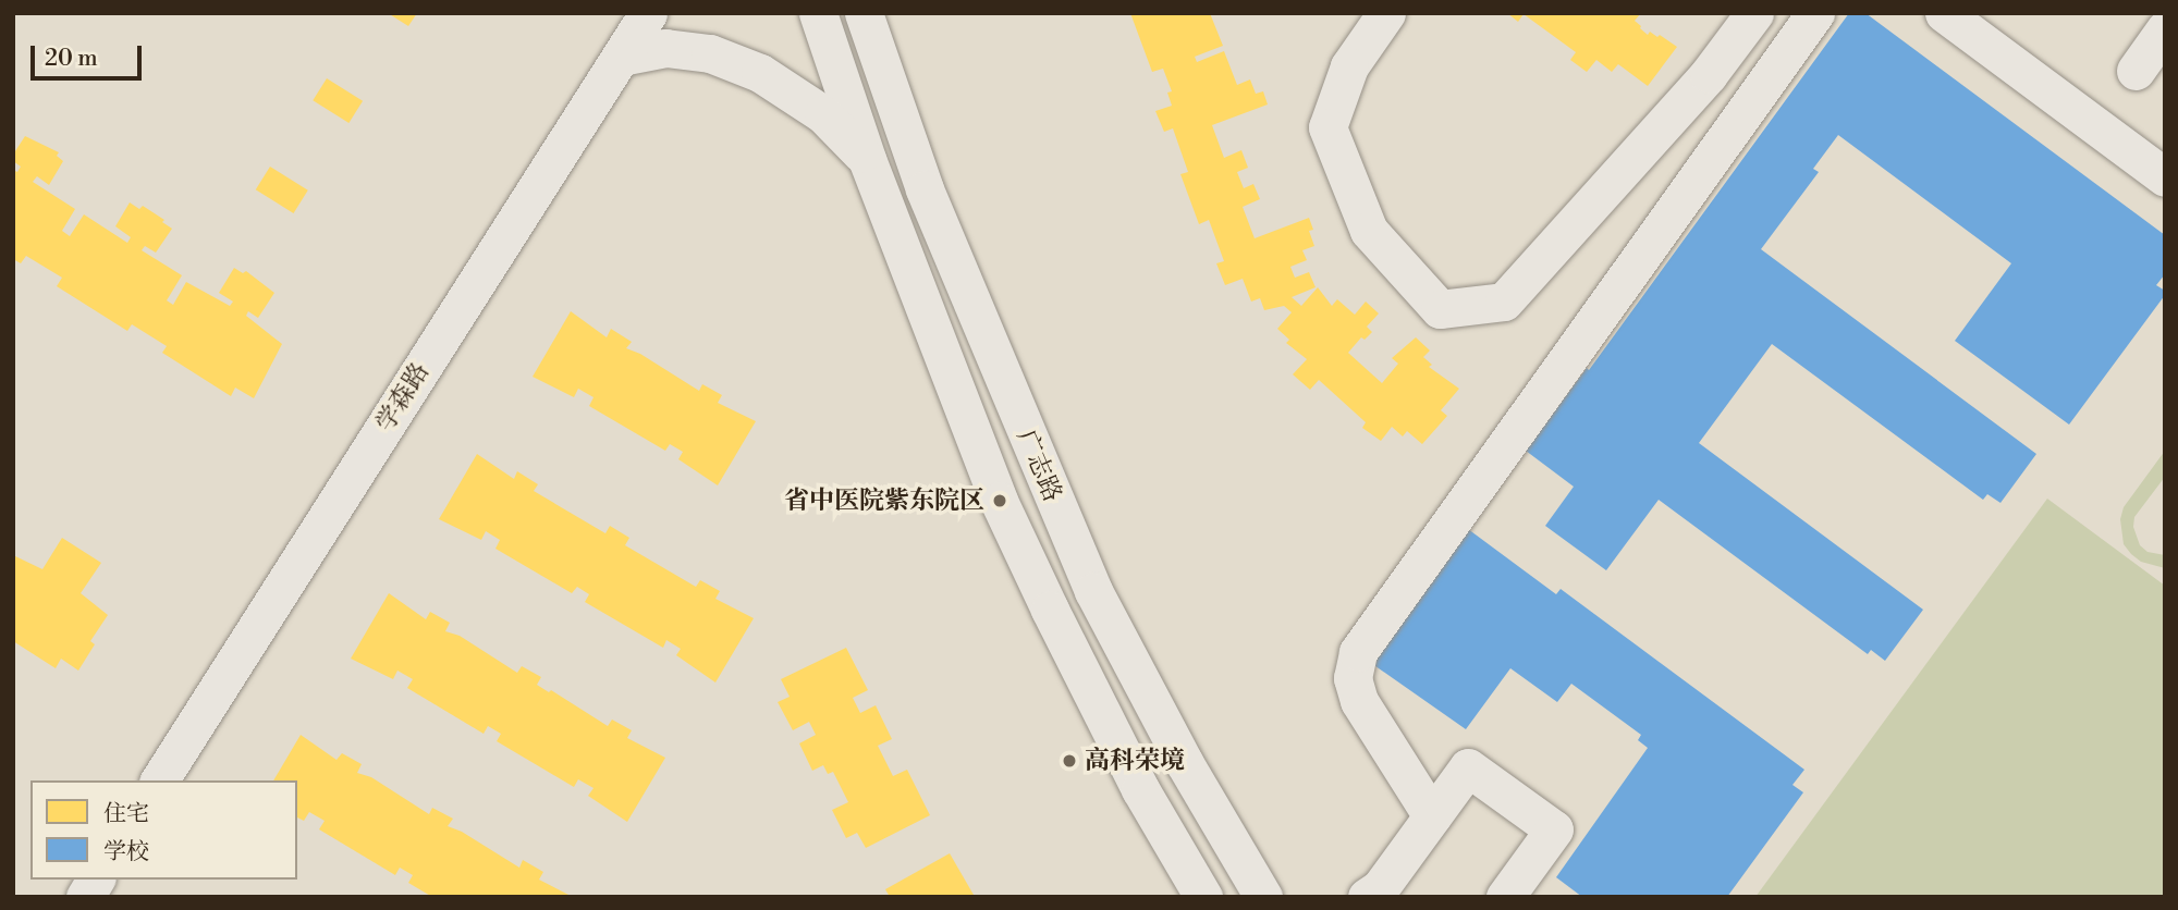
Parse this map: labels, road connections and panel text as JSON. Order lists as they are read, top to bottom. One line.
{"streets":{"street":["学森路","广志路"]},"places":["省中医院紫东院区","高科荣境"],"legend":["住宅","学校"],"scale_bar":"20 m"}
